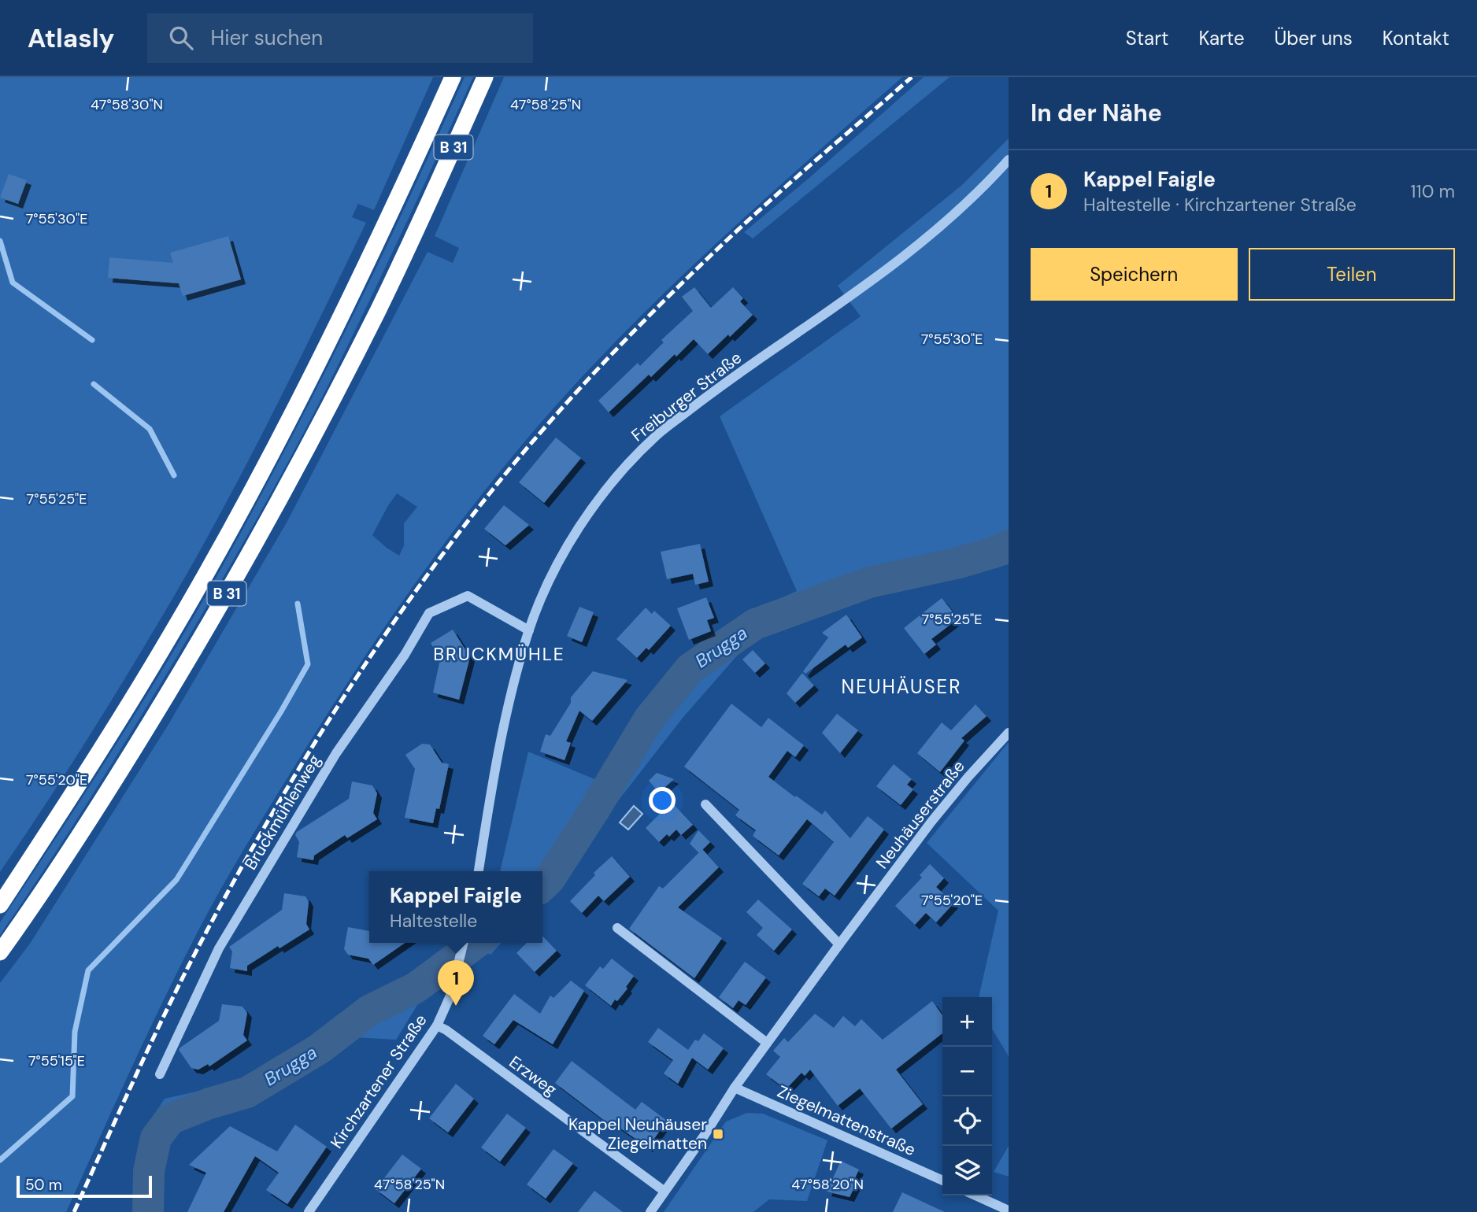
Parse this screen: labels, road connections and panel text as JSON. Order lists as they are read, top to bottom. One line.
{"streets":{"highway":["B 31"],"street":["Freiburger Straße","Bruckmühlenweg","Neuhäuserstraße","Erzweg","Kirchzartener Straße","Ziegelmattenstraße"]},"crossings":[["Freiburger Straße","Bruckmühlenweg"],["Neuhäuserstraße","Erzweg"],["Neuhäuserstraße","Ziegelmattenstraße"],["Erzweg","Kirchzartener Straße"]],"districts":["BRUCKMÜHLE","NEUHÄUSER"],"water":["Brugga"],"places":{"transit":["Kappel Neuhäuser Ziegelmatten"]},"scale_bar":"50 m","page":{"header":"Atlasly","search":"Hier suchen","nav":["Start","Karte","Über uns","Kontakt"],"heading":"In der Nähe","list":[{"mark":"1","name":"Kappel Faigle","note":"Haltestelle · Kirchzartener Straße","value":"110 m"}],"buttons":["Speichern","Teilen"],"popup":["Kappel Faigle","Haltestelle"],"pins":"1","map_buttons":["+","−"],"scale":"50 m"},"coordinates":["47°58'30\"N","47°58'25\"N","7°55'30\"E","7°55'25\"E","7°55'20\"E","7°55'15\"E","47°58'20\"N"]}
